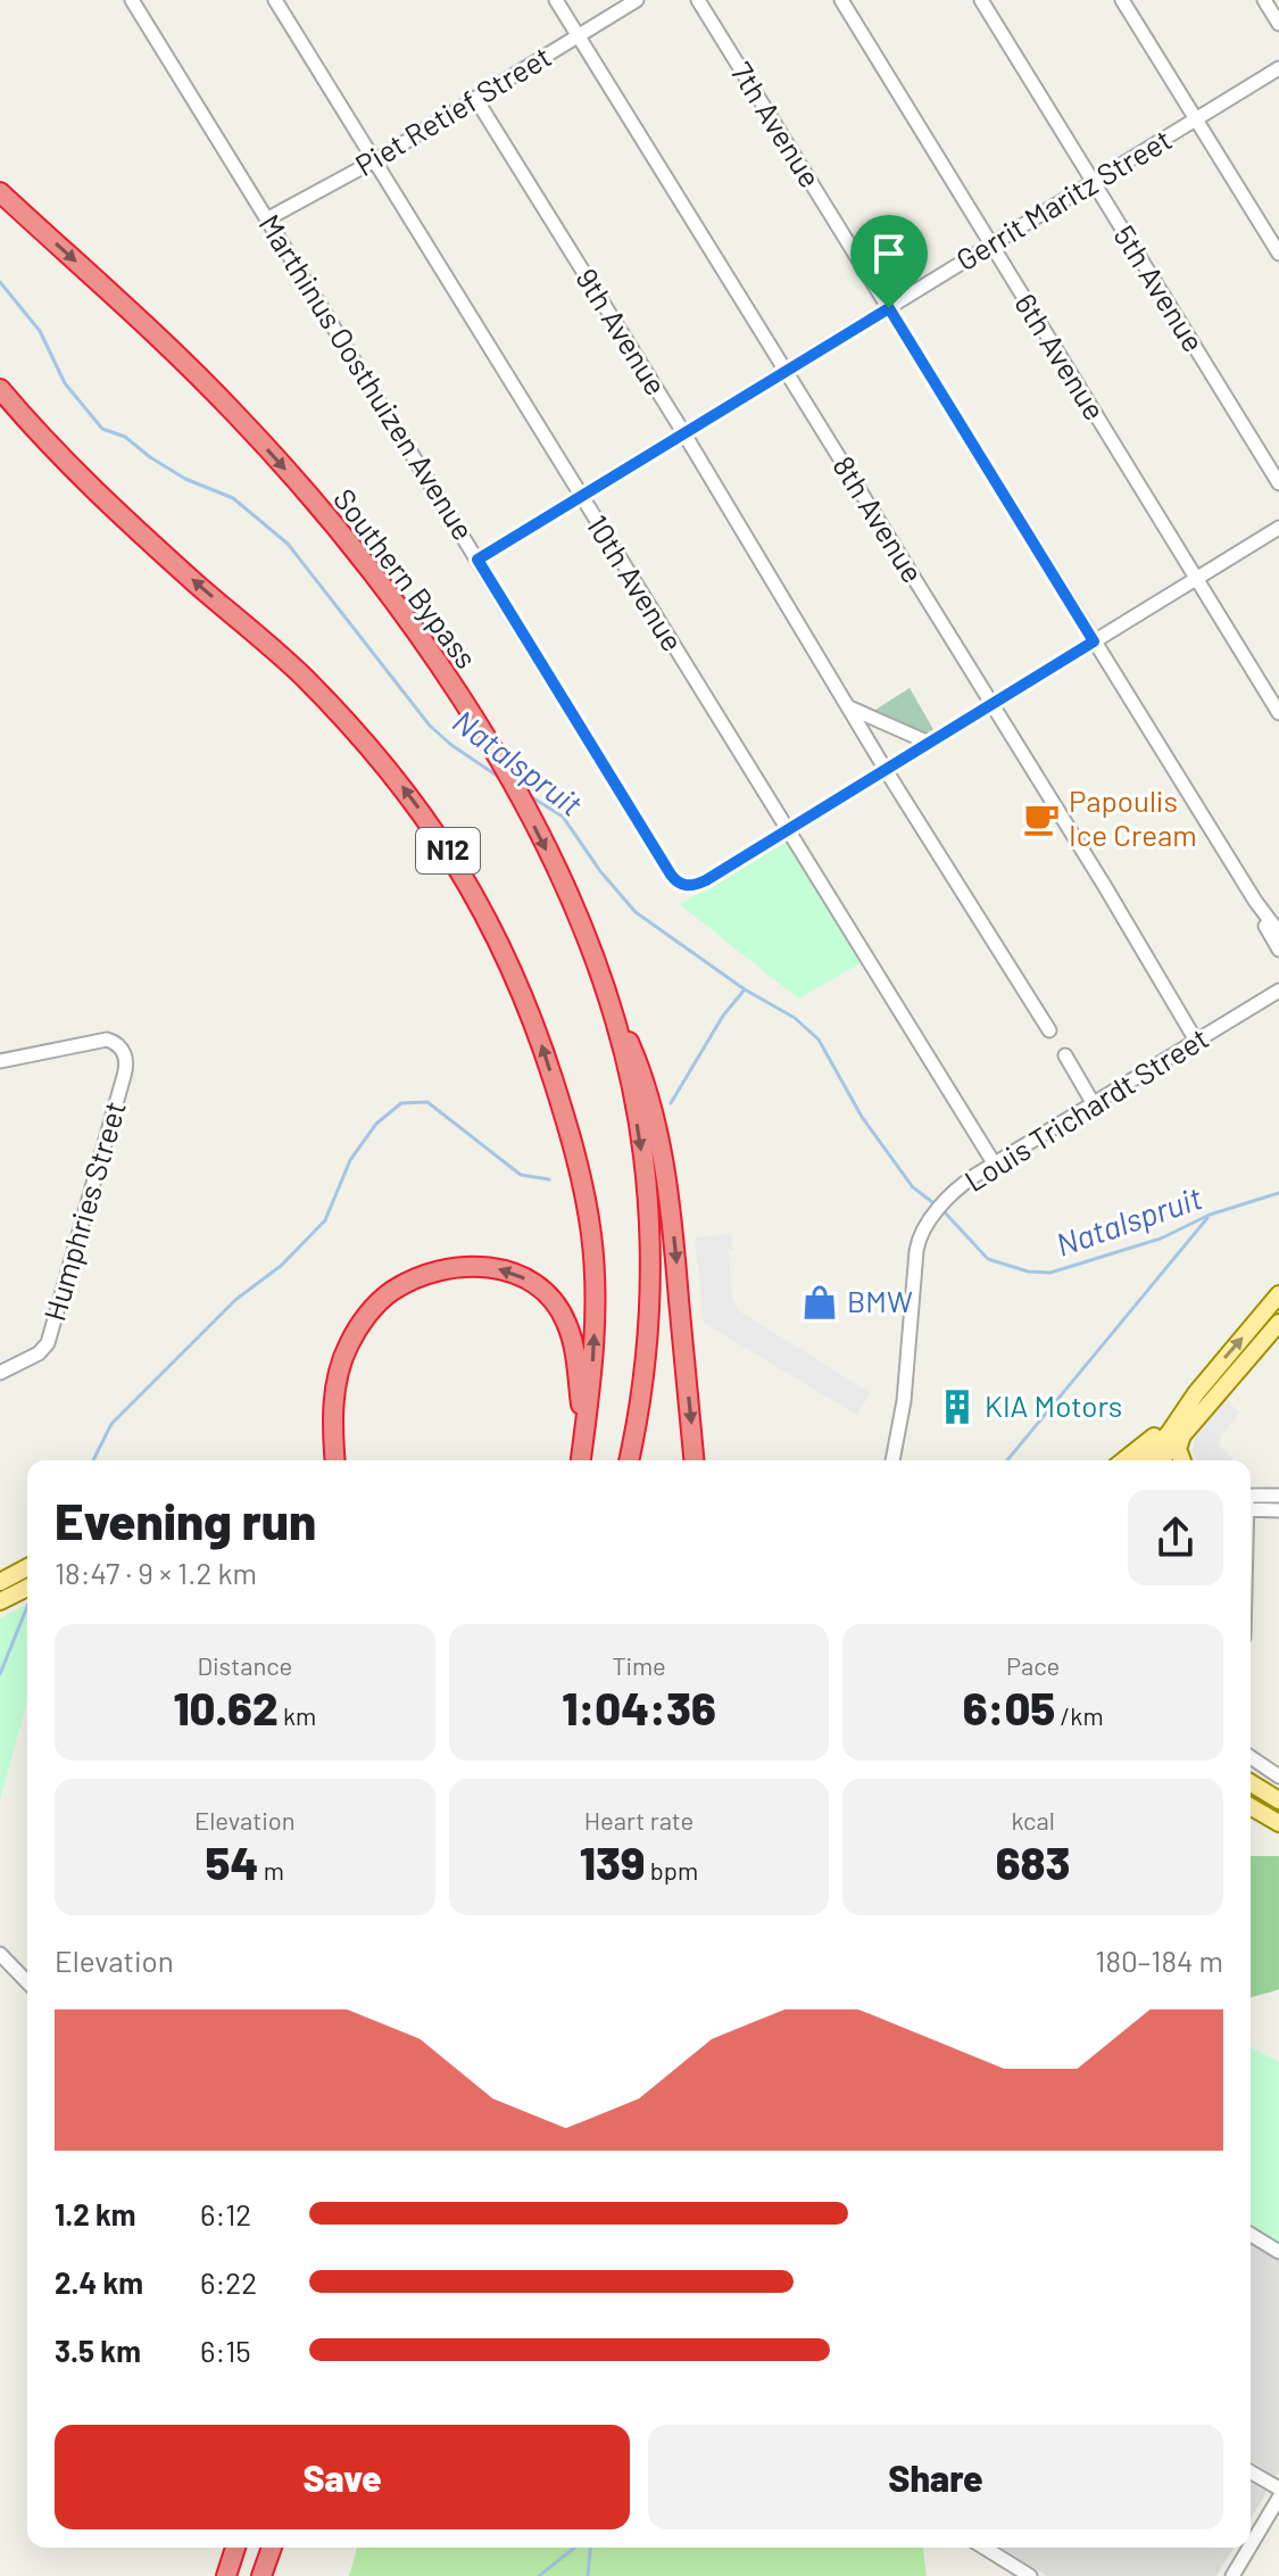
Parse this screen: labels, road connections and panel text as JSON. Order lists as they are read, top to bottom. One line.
{"streets":{"highway":["Southern Bypass","N12"],"street":["Piet Retief Street","7th Avenue","Gerrit Maritz Street","5th Avenue","9th Avenue","6th Avenue","Marthinus Oosthuizen Avenue","8th Avenue","10th Avenue","Louis Trichardt Street","Humphries Street"]},"crossings":[["Piet Retief Street","9th Avenue"],["Piet Retief Street","Marthinus Oosthuizen Avenue"],["Piet Retief Street","8th Avenue"],["Piet Retief Street","10th Avenue"],["7th Avenue","Gerrit Maritz Street"],["Gerrit Maritz Street","5th Avenue"],["Gerrit Maritz Street","9th Avenue"],["Gerrit Maritz Street","6th Avenue"],["Gerrit Maritz Street","Marthinus Oosthuizen Avenue"],["Gerrit Maritz Street","8th Avenue"],["Gerrit Maritz Street","10th Avenue"],["Marthinus Oosthuizen Avenue","10th Avenue"],["8th Avenue","Louis Trichardt Street"],["10th Avenue","Louis Trichardt Street"]],"water":["Natalspruit"],"places":{"cafe":["Papoulis Ice Cream"],"shop":["BMW"],"building":["KIA Motors"]},"page":{"heading":["Evening run","18:47 · 9 × 1.2 km"],"stats":[["Distance","10.62 km"],["Time","1:04:36"],["Pace","6:05 /km"],["Elevation","54 m"],["Heart rate","139 bpm"],["kcal","683"]],"chart":["Elevation","180–184 m"],"list":[{"name":"1.2 km","note":"6:12"},{"name":"2.4 km","note":"6:22"},{"name":"3.5 km","note":"6:15"}],"buttons":["Save","Share"]}}
